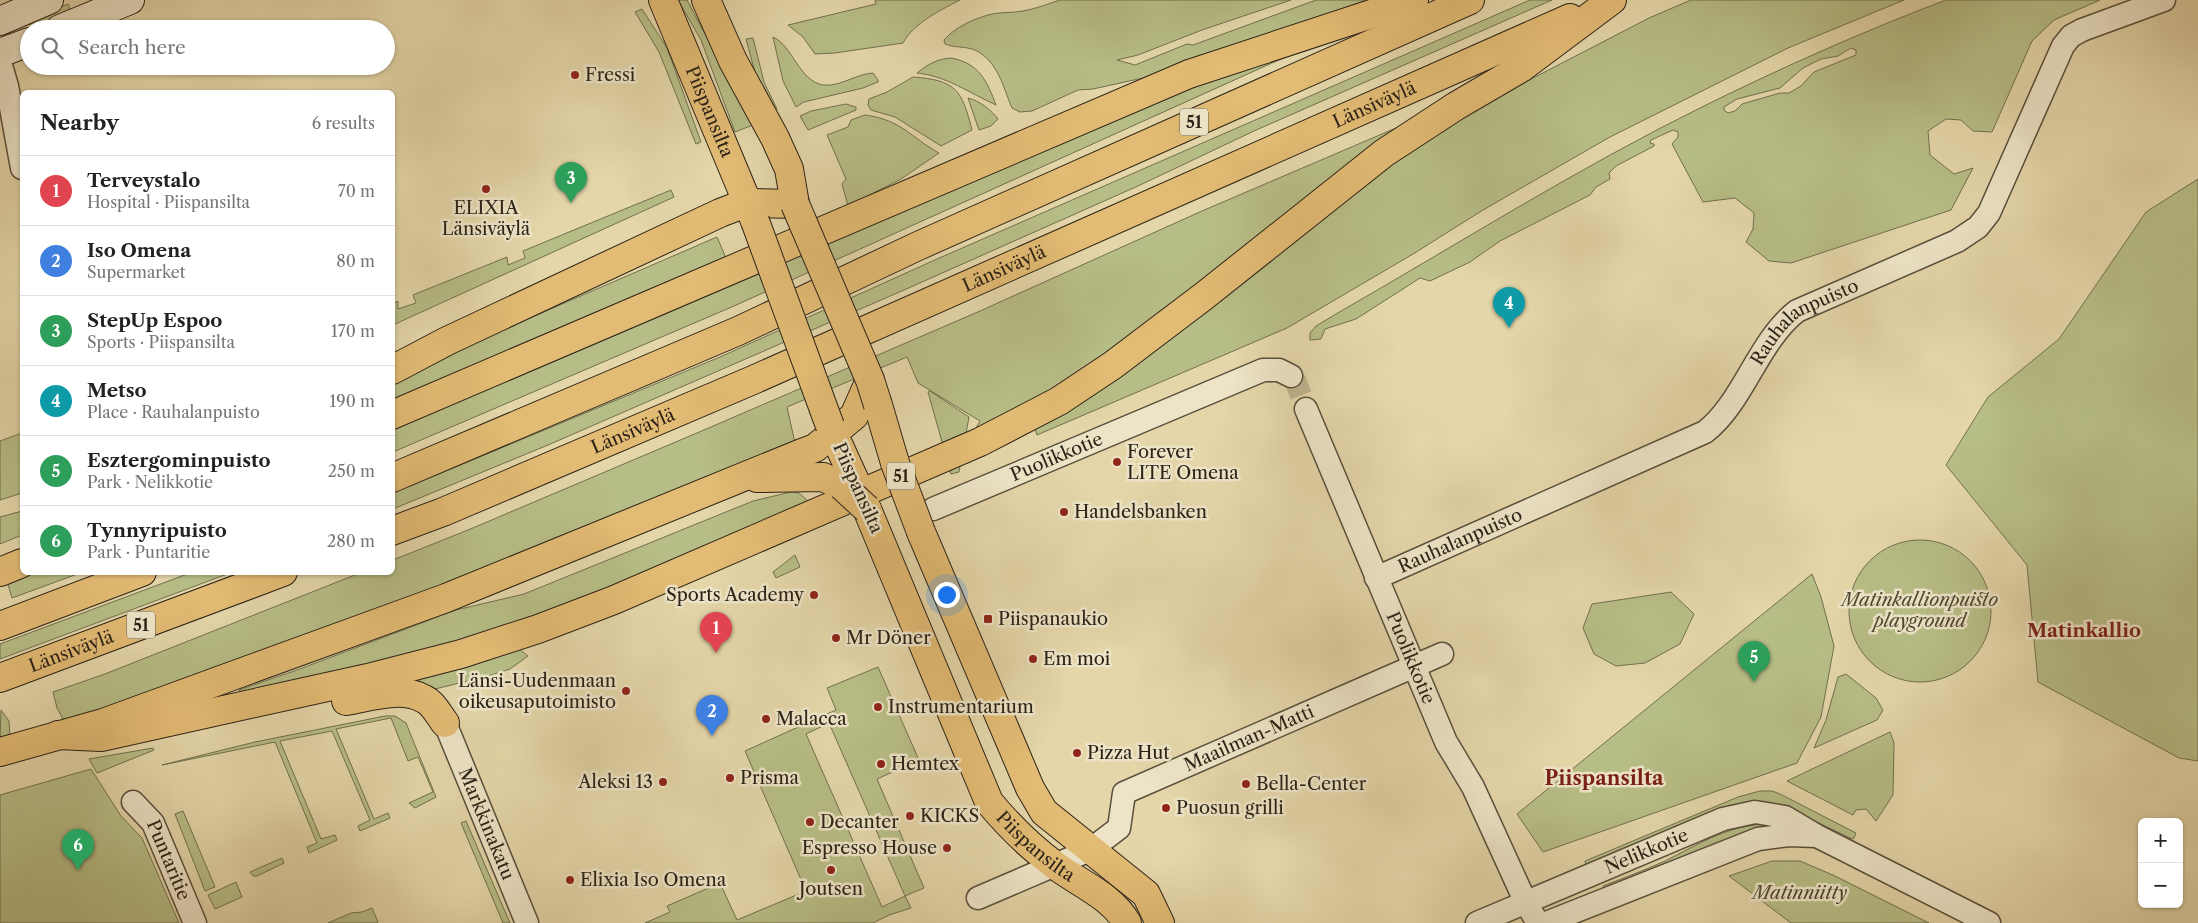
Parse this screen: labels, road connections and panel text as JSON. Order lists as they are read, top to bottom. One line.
{"streets":{"main road":["Länsiväylä","Piispansilta","51"],"street":["Rauhalanpuisto","Puolikkotie","Maailman-Matti","Markkinakatu","Nelikkotie","Puntaritie"]},"crossings":[["Länsiväylä","51"],["Piispansilta","Puolikkotie"],["Piispansilta","Maailman-Matti"],["Rauhalanpuisto","Puolikkotie"],["Puolikkotie","Maailman-Matti"],["Puolikkotie","Nelikkotie"]],"districts":["Matinkallio","Piispansilta"],"parks":["Matinkallionpuisto playground","Matinniitty"],"places":{"other":["Fressi","ELIXIA Länsiväylä","Forever LITE Omena","Handelsbanken","Sports Academy","Mr Döner","Em moi","Länsi-Uudenmaan oikeusaputoimisto","Instrumentarium","Malacca","Pizza Hut","Hemtex","Prisma","Aleksi 13","Bella-Center","Puosun grilli","KICKS","Decanter","Espresso House","Joutsen","Elixia Iso Omena"],"transit":["Piispanaukio"]},"page":{"search":"Search here","heading":["Nearby","6 results"],"list":[{"mark":"1","name":"Terveystalo","note":"Hospital · Piispansilta","value":"70 m"},{"mark":"2","name":"Iso Omena","note":"Supermarket","value":"80 m"},{"mark":"3","name":"StepUp Espoo","note":"Sports · Piispansilta","value":"170 m"},{"mark":"4","name":"Metso","note":"Place · Rauhalanpuisto","value":"190 m"},{"mark":"5","name":"Esztergominpuisto","note":"Park · Nelikkotie","value":"250 m"},{"mark":"6","name":"Tynnyripuisto","note":"Park · Puntaritie","value":"280 m"}],"pins":["3","4","1","5","2","6"],"map_buttons":["+","−"]}}
